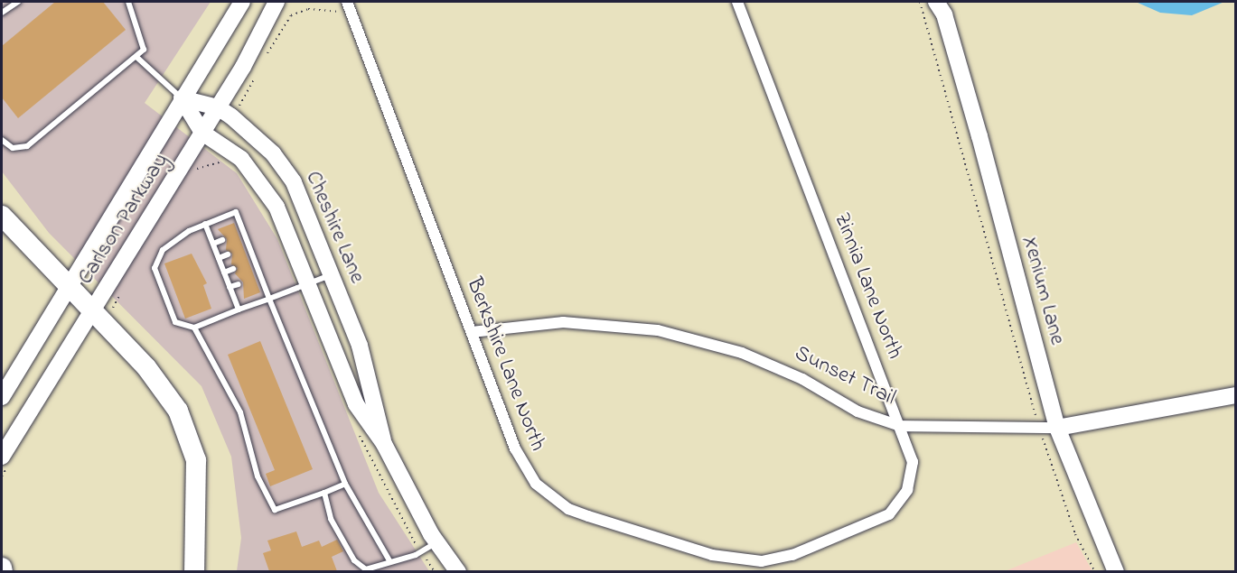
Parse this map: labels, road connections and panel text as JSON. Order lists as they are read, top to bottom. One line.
{"streets":{"main road":["Carlson Parkway","Cheshire Lane","Xenium Lane","Sunset Trail"],"street":["Zinnia Lane North","Berkshire Lane North"]},"crossings":[["Carlson Parkway","Cheshire Lane"],["Zinnia Lane North","Berkshire Lane North"],["Zinnia Lane North","Sunset Trail"],["Xenium Lane","Sunset Trail"],["Berkshire Lane North","Sunset Trail"]]}
